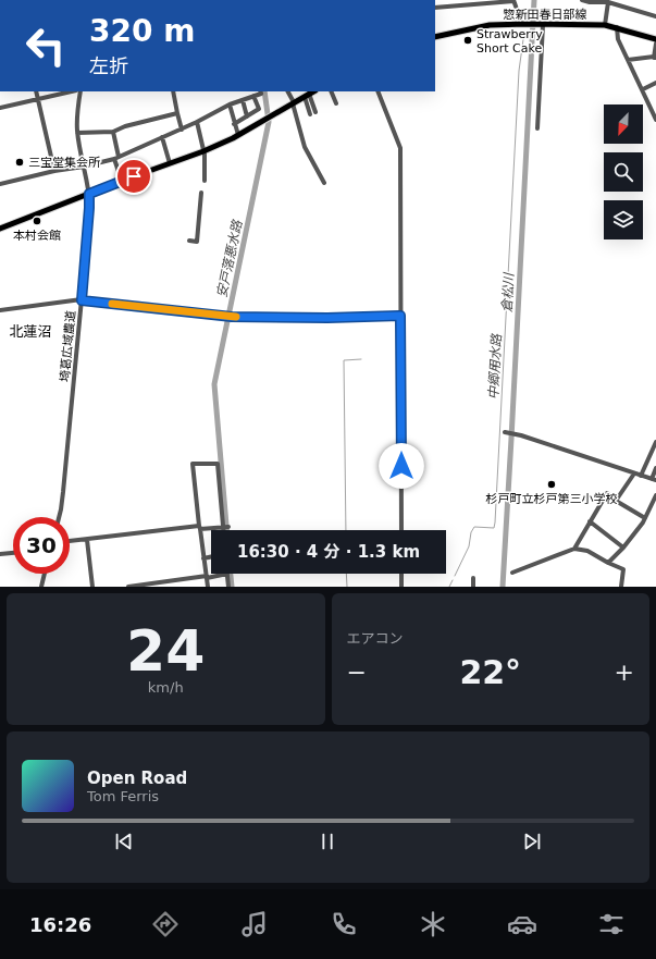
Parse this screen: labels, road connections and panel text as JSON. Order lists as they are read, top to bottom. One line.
{"streets":{"main road":["惣新田春日部線"],"street":["埼葛広域農道"]},"districts":["北蓮沼"],"water":["安戸落悪水路","倉松川","中郷用水路"],"places":["Strawberry Short Cake","三宝堂集会所","本村会館","杉戸町立杉戸第三小学校"],"north":"bottom left","page":{"turn":["320 m","左折"],"limit":"30","trip":"16:30 · 4 分 · 1.3 km","tile":[["24","km/h"],"エアコン"],"heat":["−","22°","+"],"song":["Open Road","Tom Ferris"],"tabs":"16:26"}}
